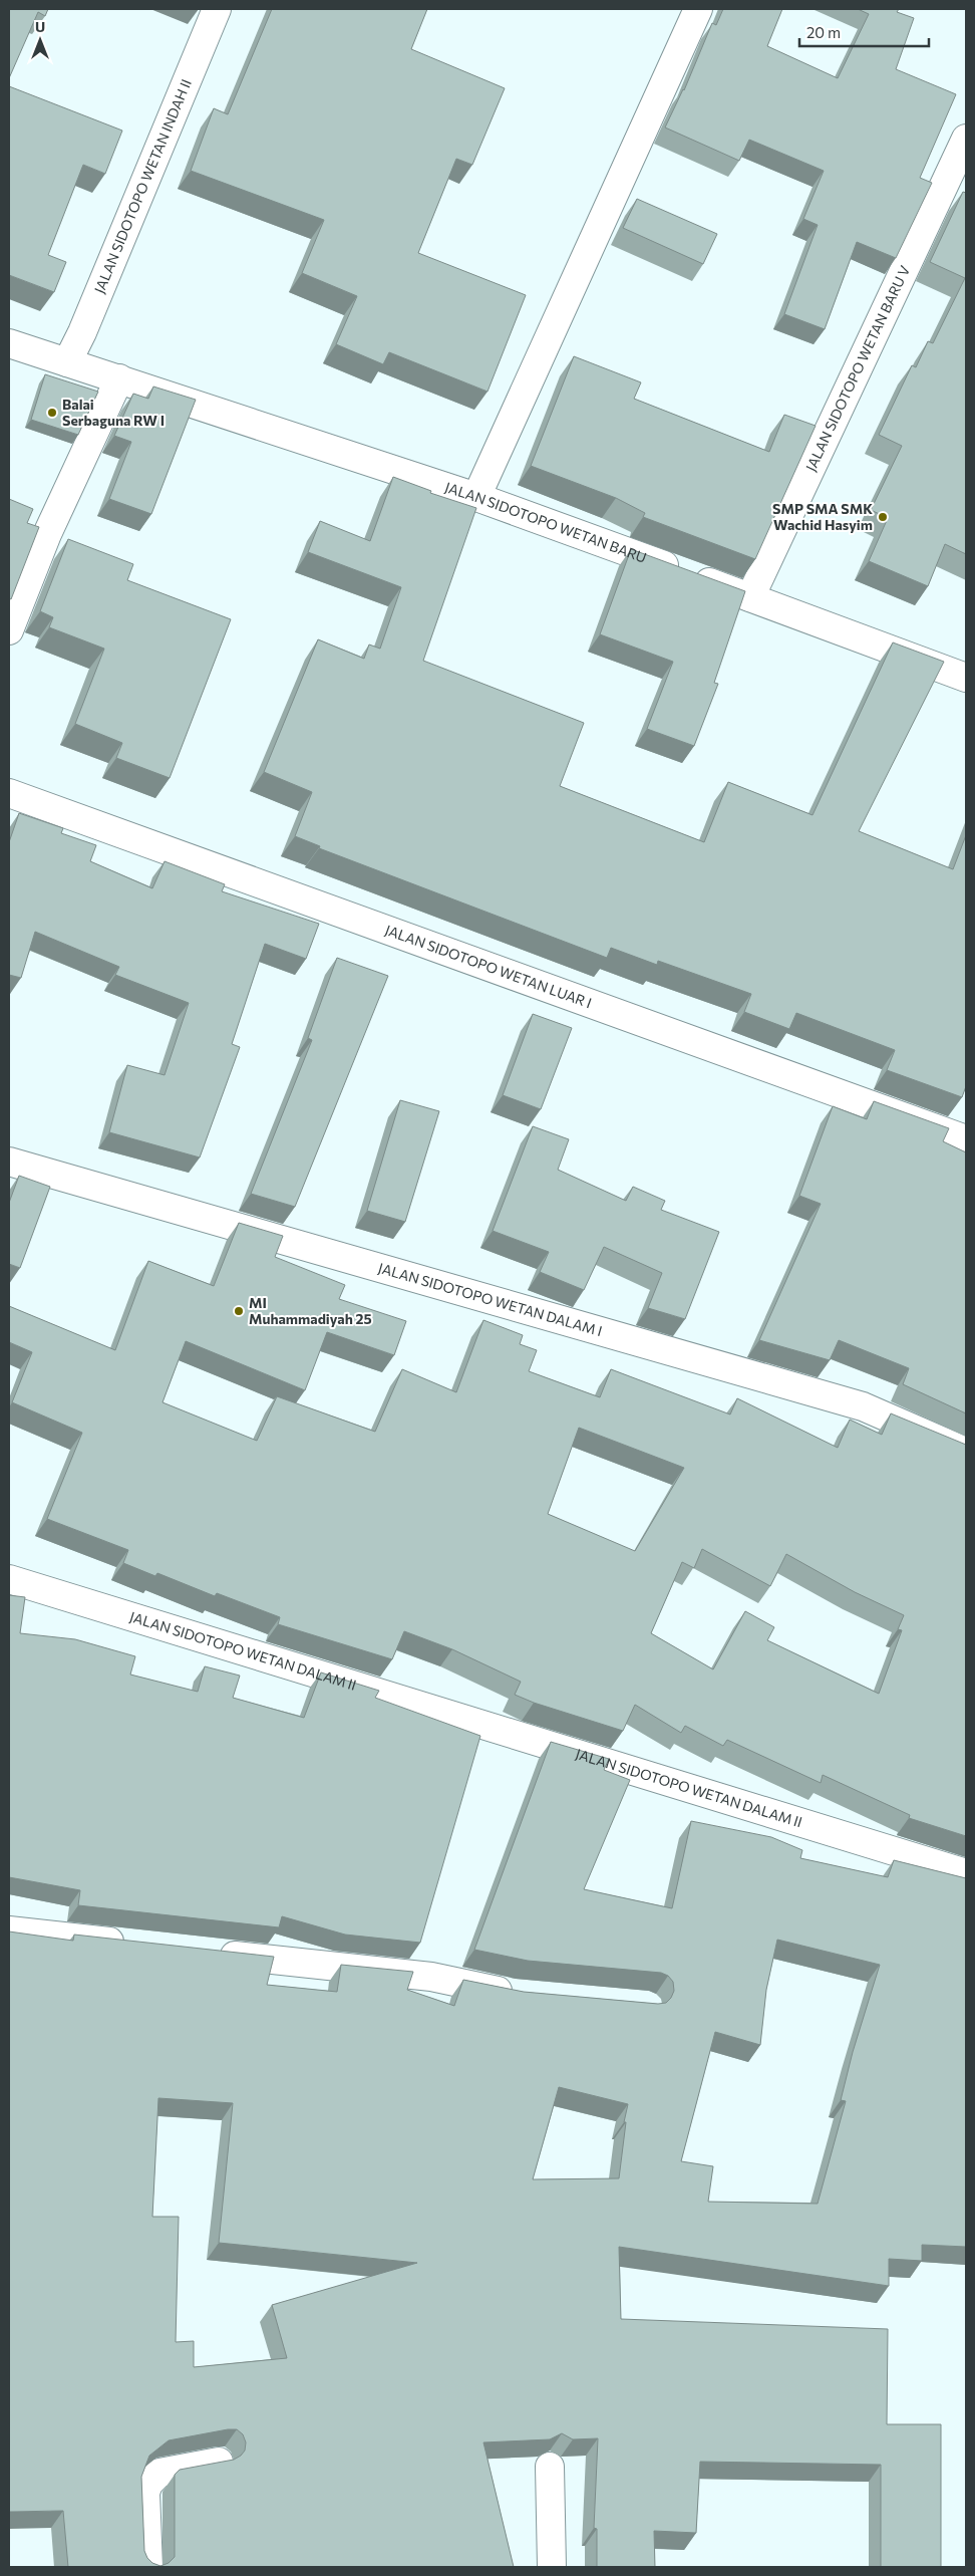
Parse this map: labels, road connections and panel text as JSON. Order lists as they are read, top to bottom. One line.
{"streets":{"street":["JALAN SIDOTOPO WETAN INDAH II","JALAN SIDOTOPO WETAN BARU V","JALAN SIDOTOPO WETAN BARU","JALAN SIDOTOPO WETAN LUAR I","JALAN SIDOTOPO WETAN DALAM I","JALAN SIDOTOPO WETAN DALAM II"]},"crossings":[["JALAN SIDOTOPO WETAN INDAH II","JALAN SIDOTOPO WETAN BARU"],["JALAN SIDOTOPO WETAN BARU V","JALAN SIDOTOPO WETAN BARU"]],"places":["Balai Serbaguna RW I","SMP SMA SMK Wachid Hasyim","MI Muhammadiyah 25"],"scale_bar":"20 m","north":"top"}
